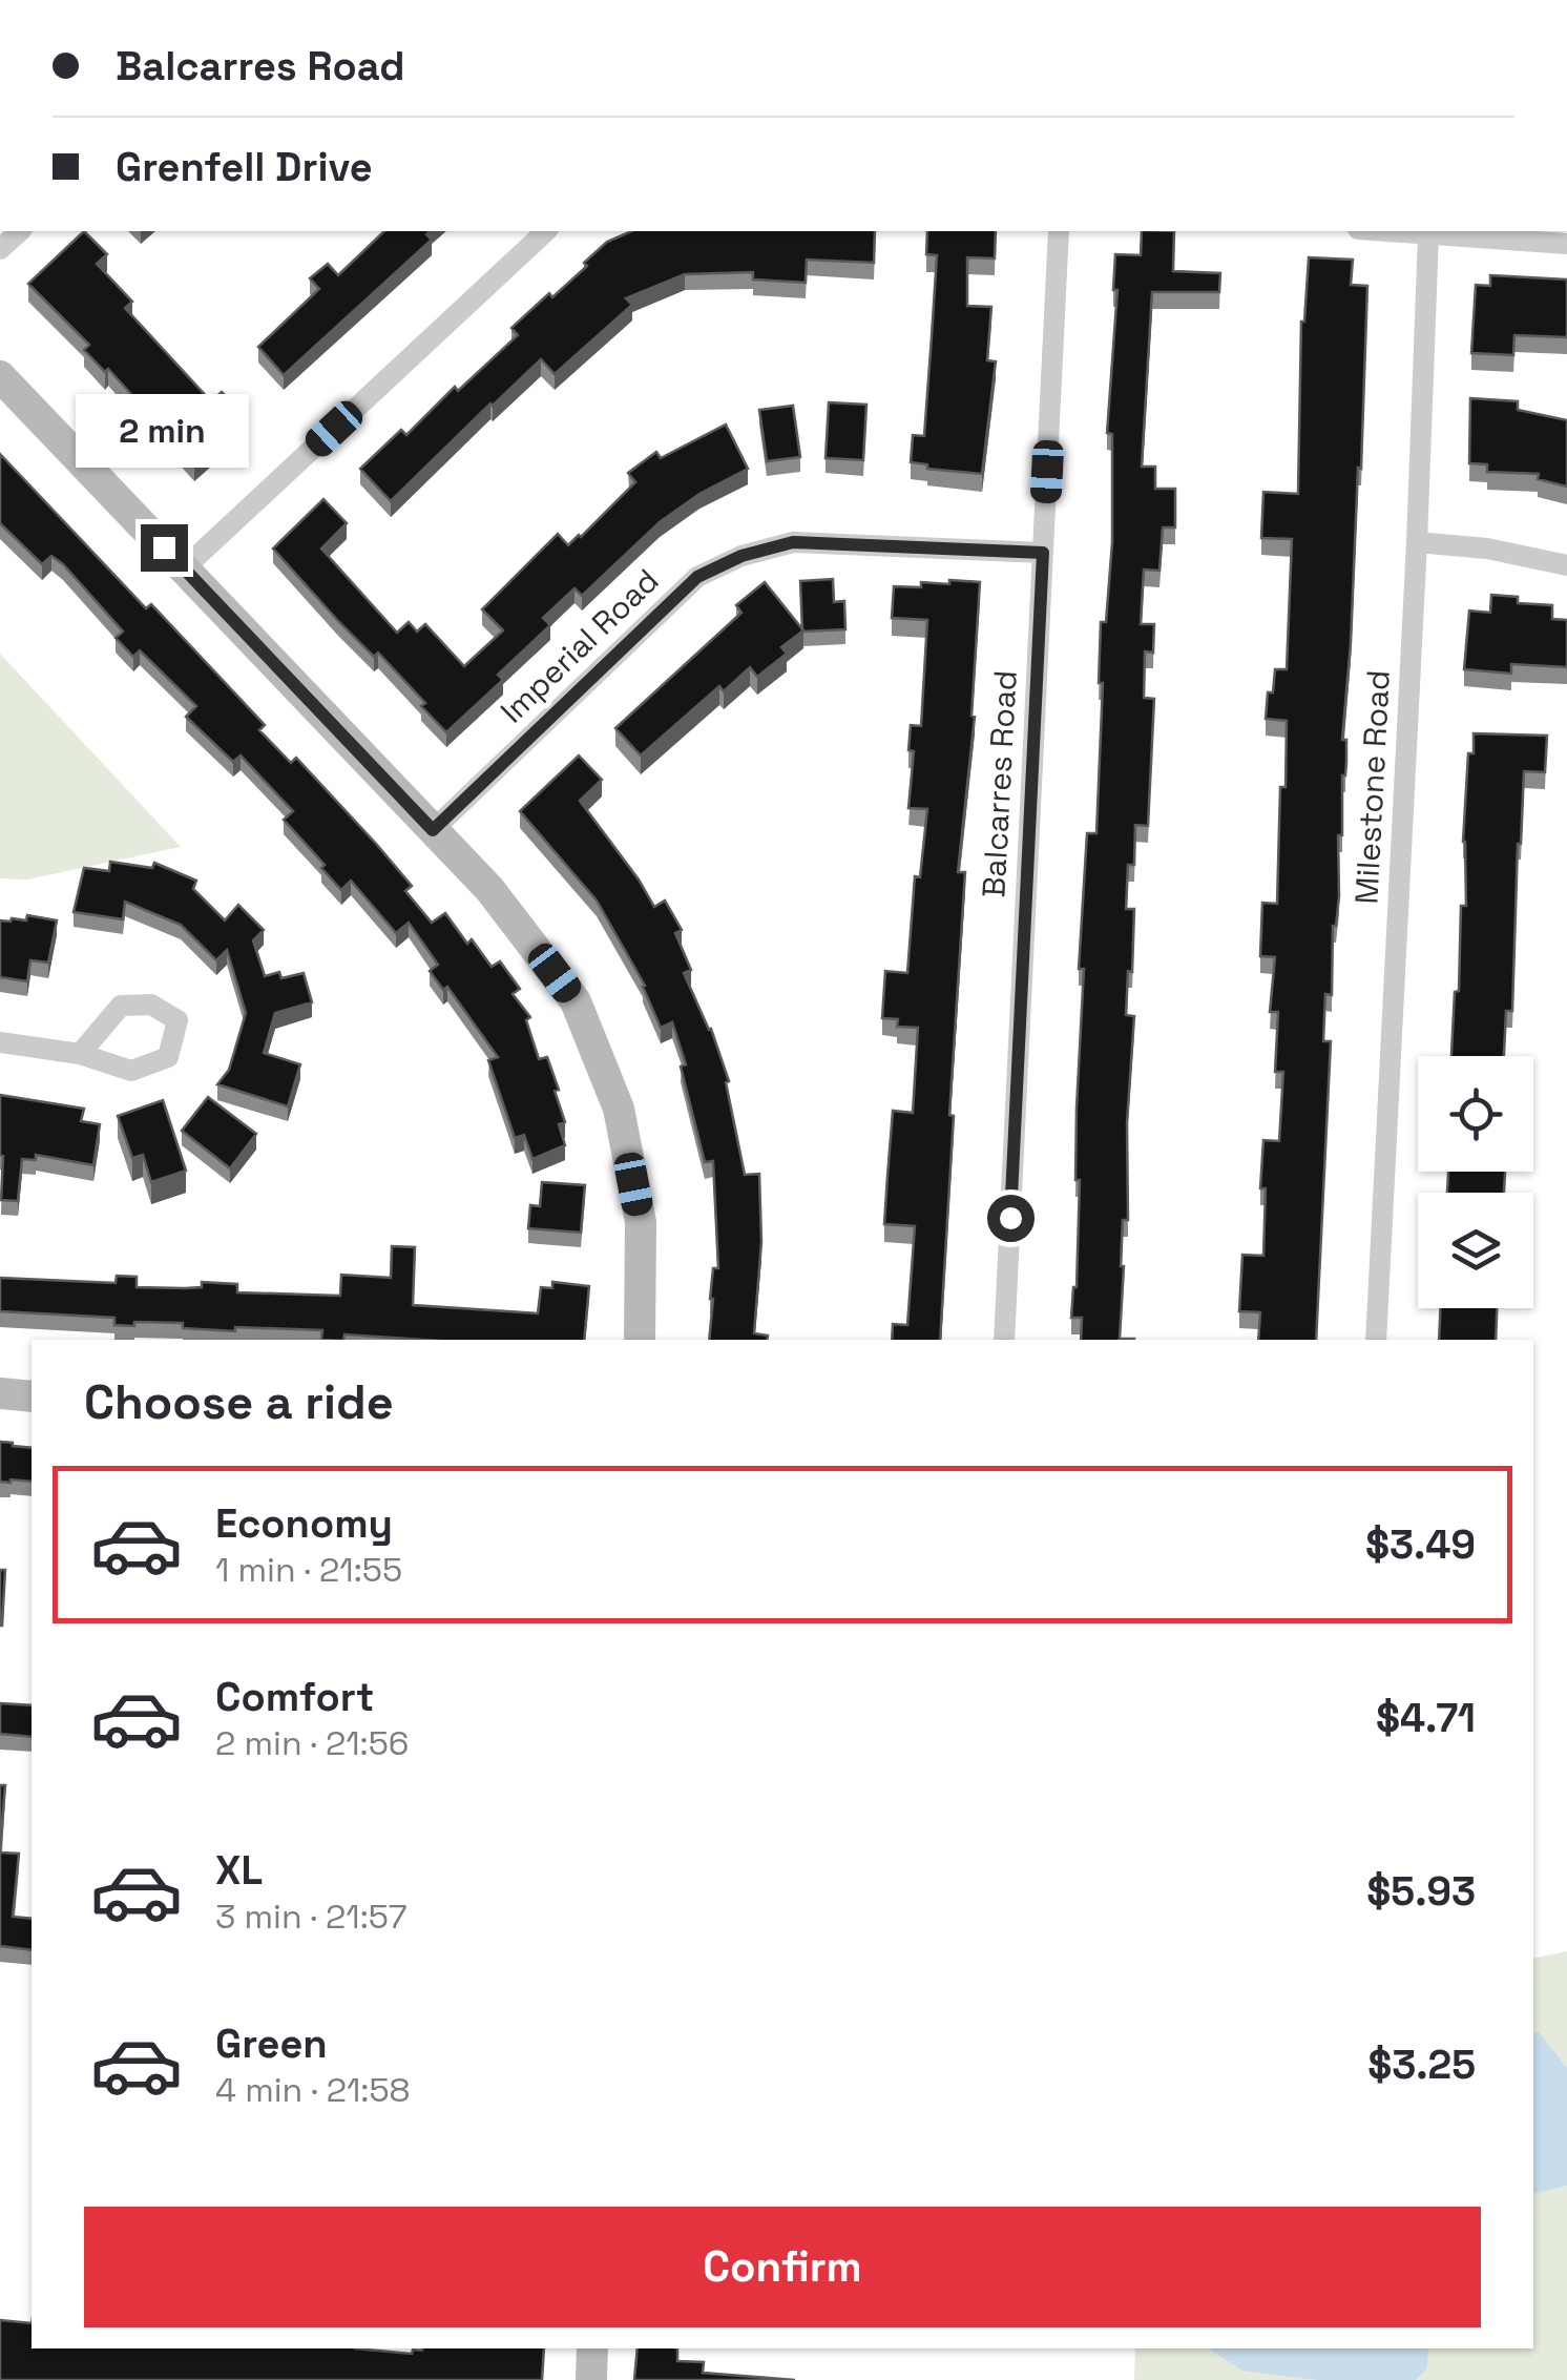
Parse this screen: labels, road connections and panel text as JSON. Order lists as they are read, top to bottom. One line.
{"streets":{"street":["Imperial Road","Balcarres Road","Milestone Road"]},"crossings":[["Imperial Road","Balcarres Road"]],"page":{"banner":["Balcarres Road","Grenfell Drive"],"bubble":"2 min","heading":"Choose a ride","list":[{"name":"Economy","note":"1 min · 21:55","value":"$3.49"},{"name":"Comfort","note":"2 min · 21:56","value":"$4.71"},{"name":"XL","note":"3 min · 21:57","value":"$5.93"},{"name":"Green","note":"4 min · 21:58","value":"$3.25"}],"buttons":"Confirm"}}
